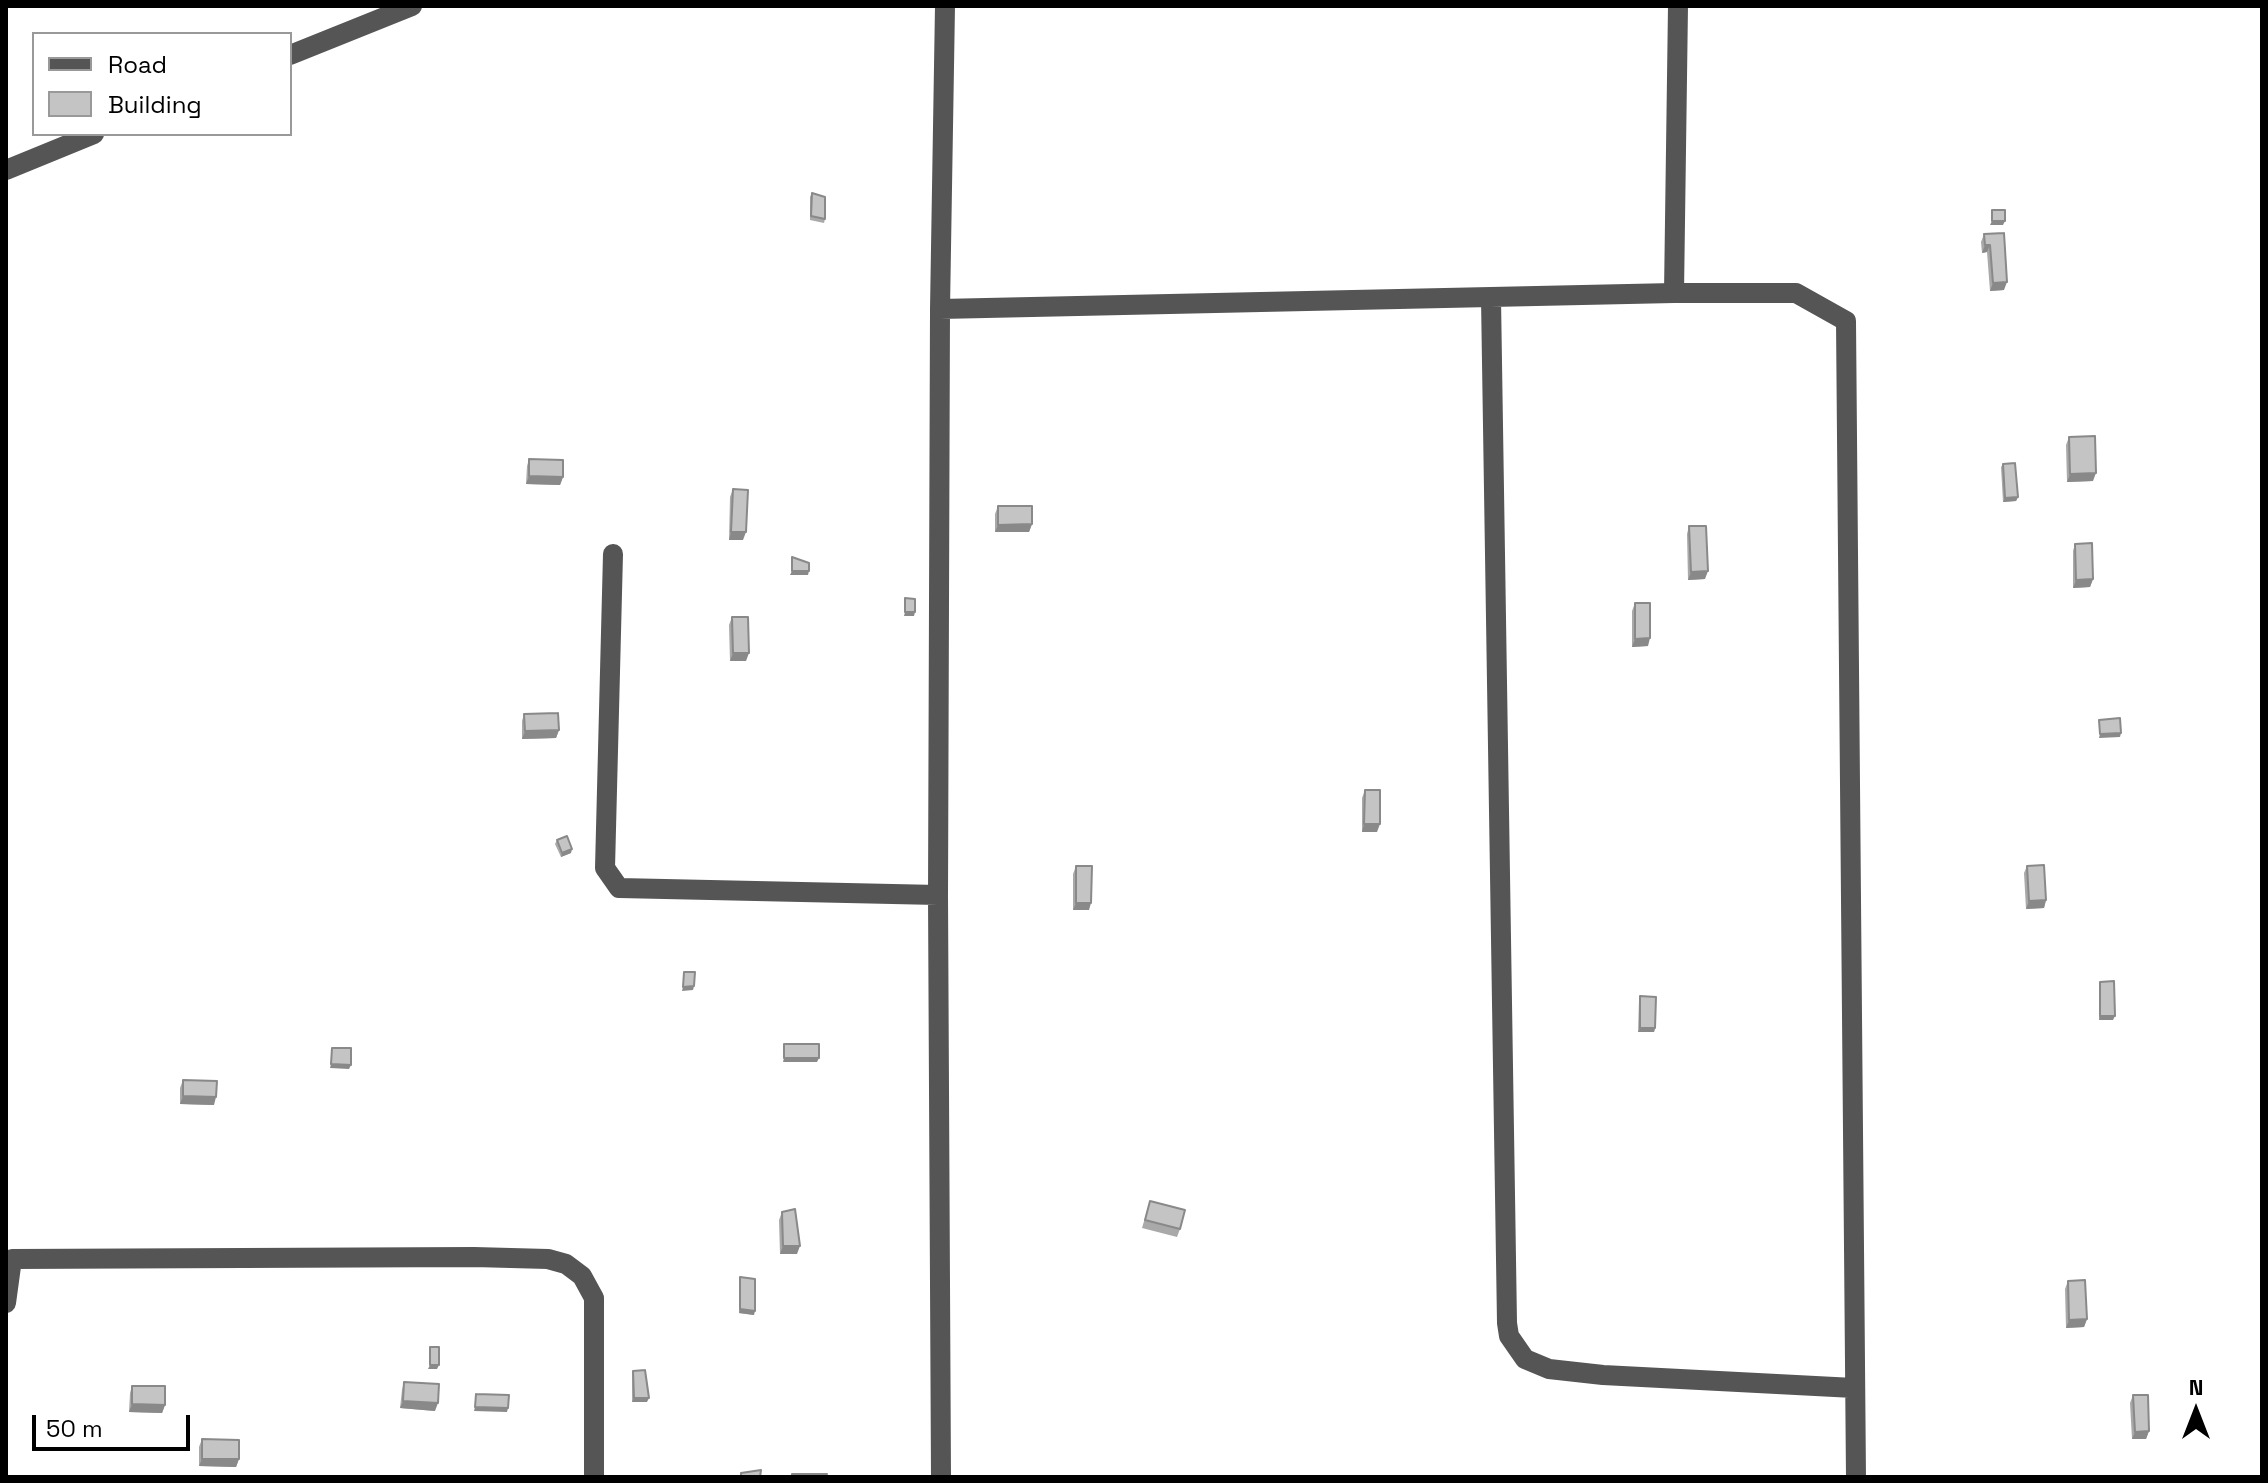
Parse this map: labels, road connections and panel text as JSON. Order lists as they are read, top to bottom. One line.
{"legend":["Road","Building"],"scale_bar":"50 m","north":"top"}
